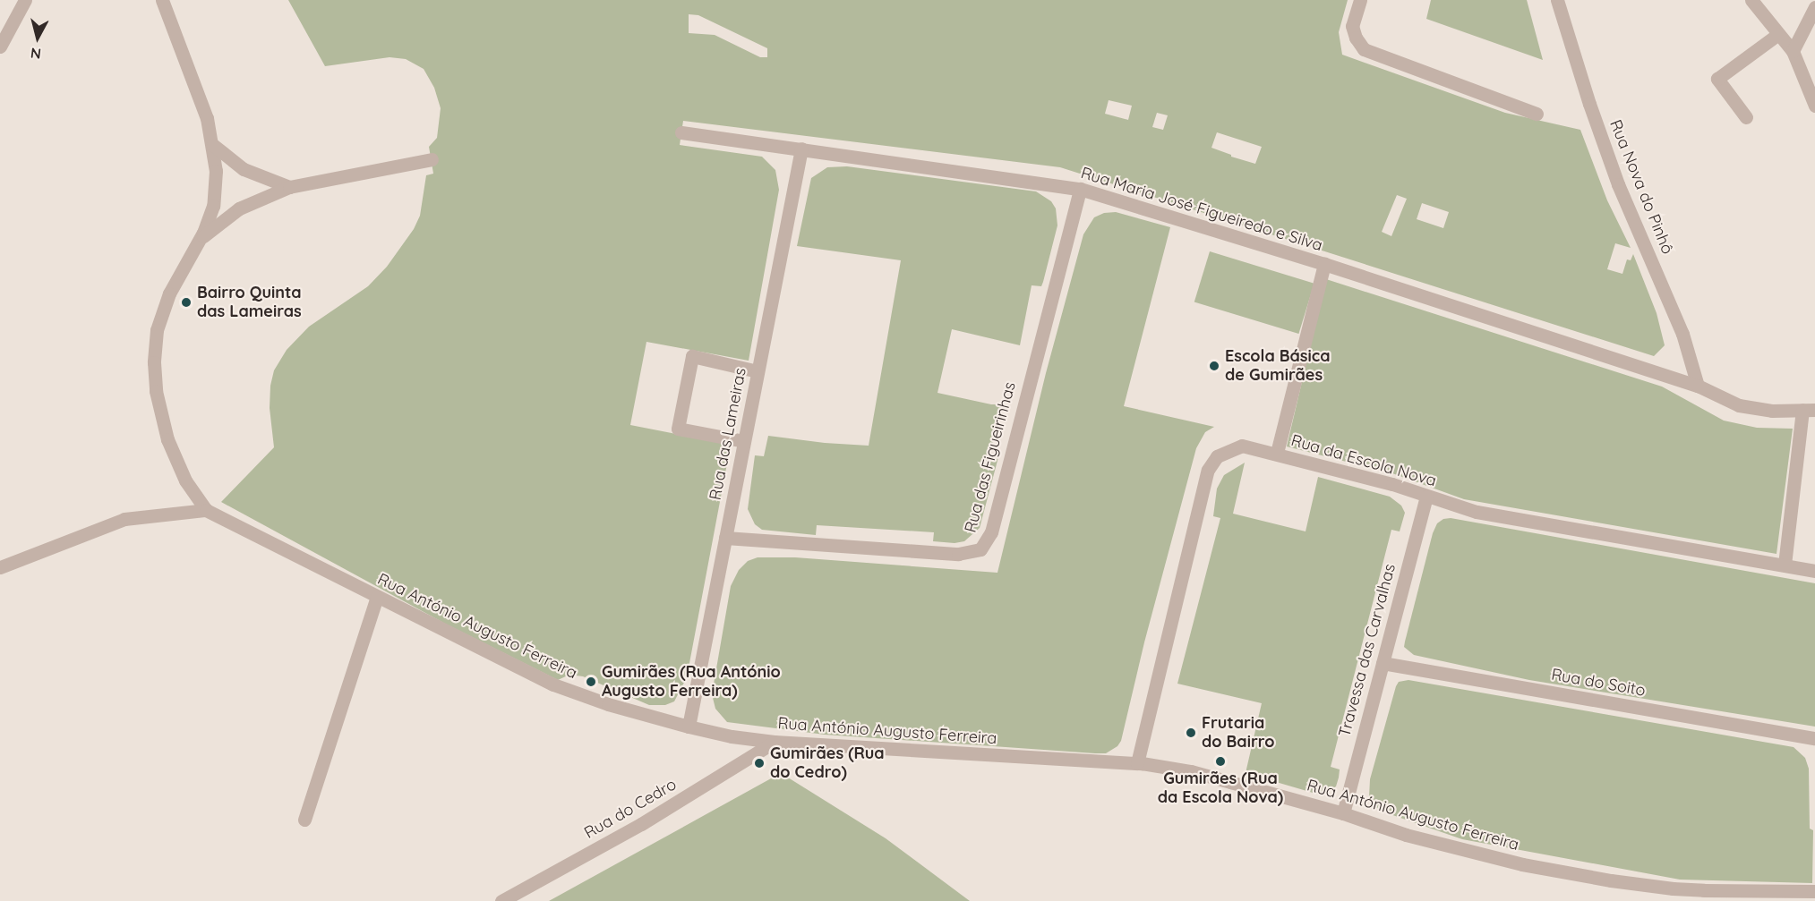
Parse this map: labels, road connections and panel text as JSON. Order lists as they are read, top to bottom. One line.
{"streets":{"street":["Rua Nova do Pinhô","Rua Maria José Figueiredo e Silva","Rua das Lameiras","Rua das Figueirinhas","Rua da Escola Nova","Rua António Augusto Ferreira","Travessa das Carvalhas","Rua do Soito","Rua do Cedro"]},"crossings":[["Rua Nova do Pinhô","Rua Maria José Figueiredo e Silva"],["Rua Maria José Figueiredo e Silva","Rua das Lameiras"],["Rua Maria José Figueiredo e Silva","Rua das Figueirinhas"],["Rua das Lameiras","Rua das Figueirinhas"],["Rua das Lameiras","Rua António Augusto Ferreira"],["Rua da Escola Nova","Rua António Augusto Ferreira"],["Rua da Escola Nova","Travessa das Carvalhas"],["Rua António Augusto Ferreira","Travessa das Carvalhas"],["Rua António Augusto Ferreira","Rua do Cedro"],["Travessa das Carvalhas","Rua do Soito"]],"places":["Bairro Quinta das Lameiras","Escola Básica de Gumirães","Gumirães (Rua António Augusto Ferreira)","Frutaria do Bairro","Gumirães (Rua da Escola Nova)","Gumirães (Rua do Cedro)"],"north":"bottom"}
